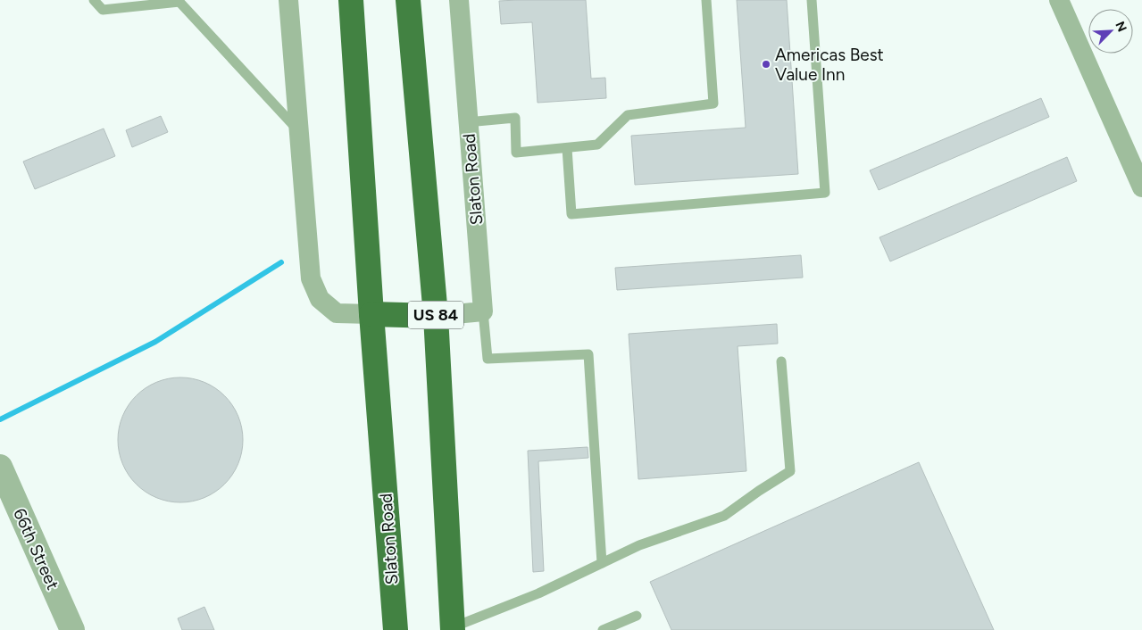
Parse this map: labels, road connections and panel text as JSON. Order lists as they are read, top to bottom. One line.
{"streets":{"highway":["Slaton Road","US 84"],"street":["66th Street"]},"places":["Americas Best Value Inn"],"north":"top right"}
